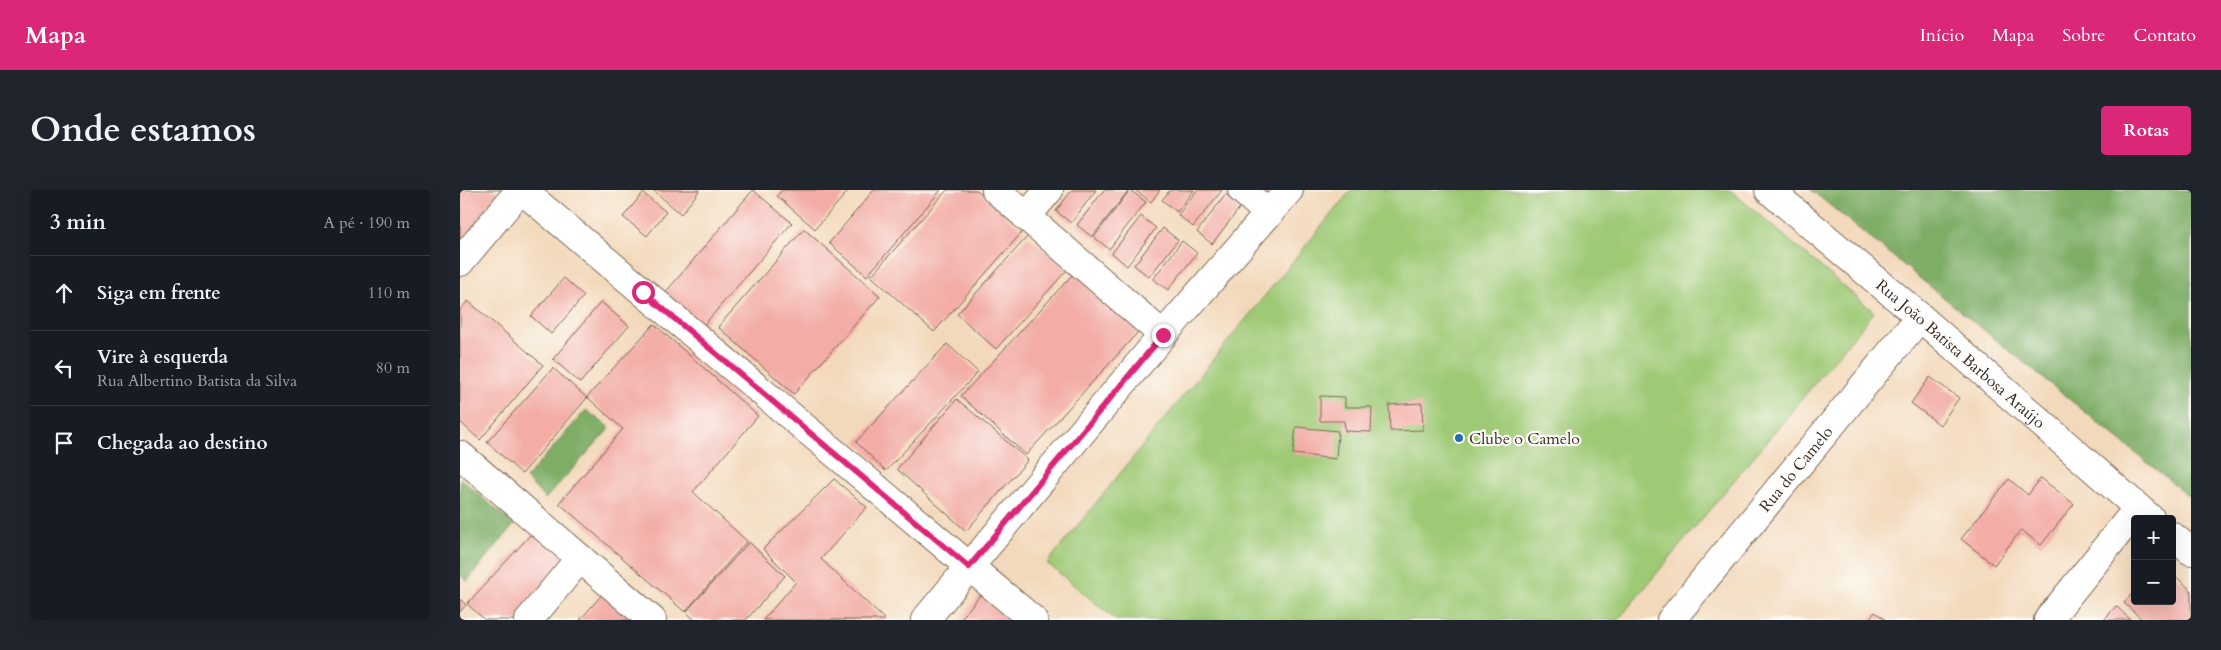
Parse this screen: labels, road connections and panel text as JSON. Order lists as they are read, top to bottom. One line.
{"streets":{"street":["Rua João Batista Barbosa Araújo","Rua do Camelo"]},"crossings":[["Rua João Batista Barbosa Araújo","Rua do Camelo"]],"places":["Clube o Camelo"],"page":{"header":"Mapa","nav":["Início","Mapa","Sobre","Contato"],"title":"Onde estamos","buttons":"Rotas","heading":["3 min","A pé · 190 m"],"list":[["Siga em frente","110 m"],["Vire à esquerda","Rua Albertino Batista da Silva","80 m"],"Chegada ao destino"],"map_buttons":["+","−"]}}
